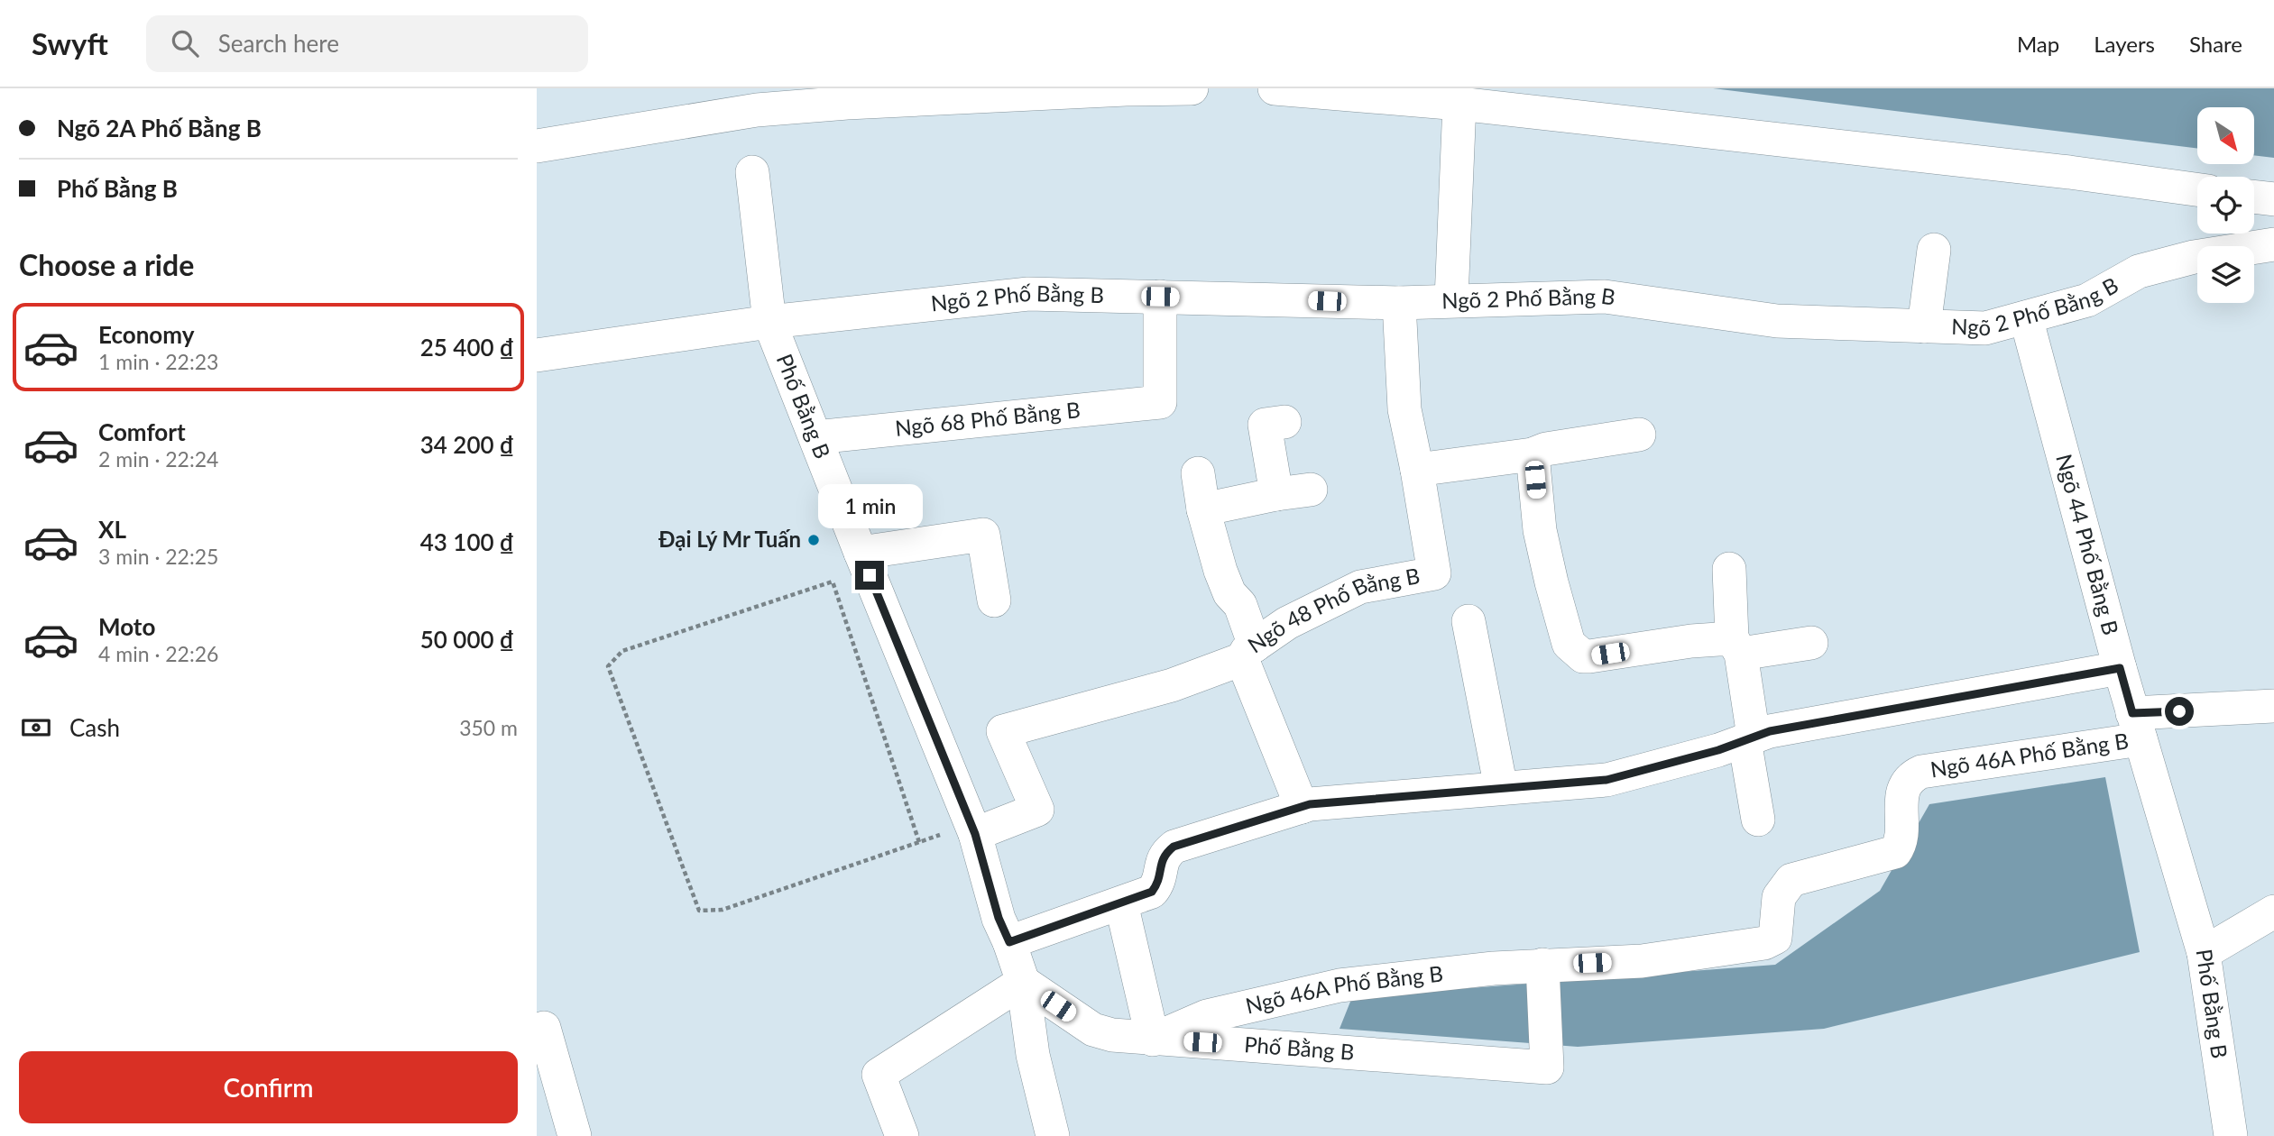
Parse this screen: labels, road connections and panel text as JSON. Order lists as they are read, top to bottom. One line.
{"streets":{"street":["Ngõ 2 Phố Bằng B","Phố Bằng B","Ngõ 68 Phố Bằng B","Ngõ 44 Phố Bằng B","Ngõ 48 Phố Bằng B","Ngõ 46A Phố Bằng B"]},"crossings":[["Ngõ 2 Phố Bằng B","Phố Bằng B"],["Ngõ 2 Phố Bằng B","Ngõ 68 Phố Bằng B"],["Ngõ 2 Phố Bằng B","Ngõ 44 Phố Bằng B"],["Phố Bằng B","Ngõ 68 Phố Bằng B"],["Phố Bằng B","Ngõ 44 Phố Bằng B"],["Phố Bằng B","Ngõ 48 Phố Bằng B"],["Phố Bằng B","Ngõ 46A Phố Bằng B"],["Ngõ 44 Phố Bằng B","Ngõ 46A Phố Bằng B"]],"places":["Đại Lý Mr Tuấn"],"north":"bottom right","page":{"header":"Swyft","search":"Search here","nav":["Map","Layers","Share"],"banner":["Ngõ 2A Phố Bằng B","Phố Bằng B"],"heading":"Choose a ride","list":[{"name":"Economy","note":"1 min · 22:23","value":"25 400 ₫"},{"name":"Comfort","note":"2 min · 22:24","value":"34 200 ₫"},{"name":"XL","note":"3 min · 22:25","value":"43 100 ₫"},{"name":"Moto","note":"4 min · 22:26","value":"50 000 ₫"}],"bubble":"1 min","pay":["Cash","350 m"],"buttons":"Confirm"}}
